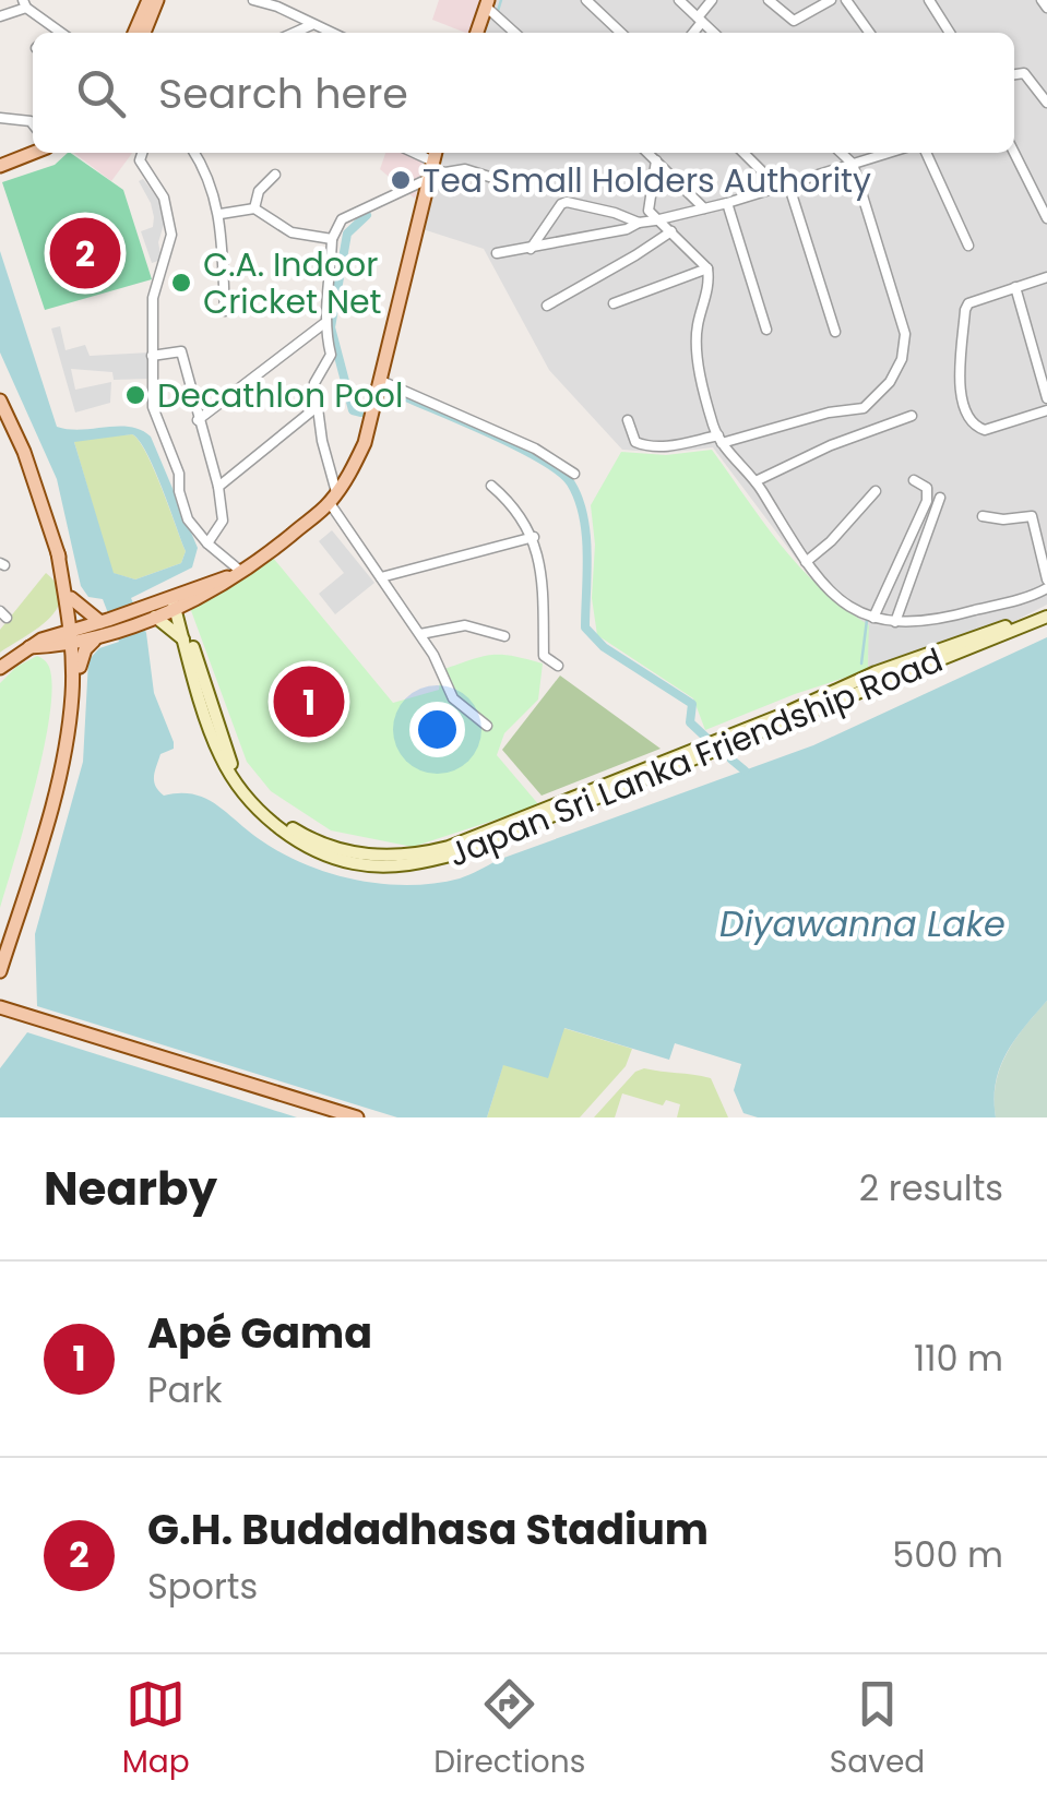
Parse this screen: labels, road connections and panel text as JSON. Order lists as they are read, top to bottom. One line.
{"streets":{"main road":["Japan Sri Lanka Friendship Road"]},"water":["Diyawanna Lake"],"places":["Tea Small Holders Authority","C.A. Indoor Cricket Net","Decathlon Pool"],"page":{"search":"Search here","pins":["2","1"],"heading":["Nearby","2 results"],"list":[{"mark":"1","name":"Apé Gama","note":"Park","value":"110 m"},{"mark":"2","name":"G.H. Buddadhasa Stadium","note":"Sports","value":"500 m"}],"nav":["Map","Directions","Saved"]}}
